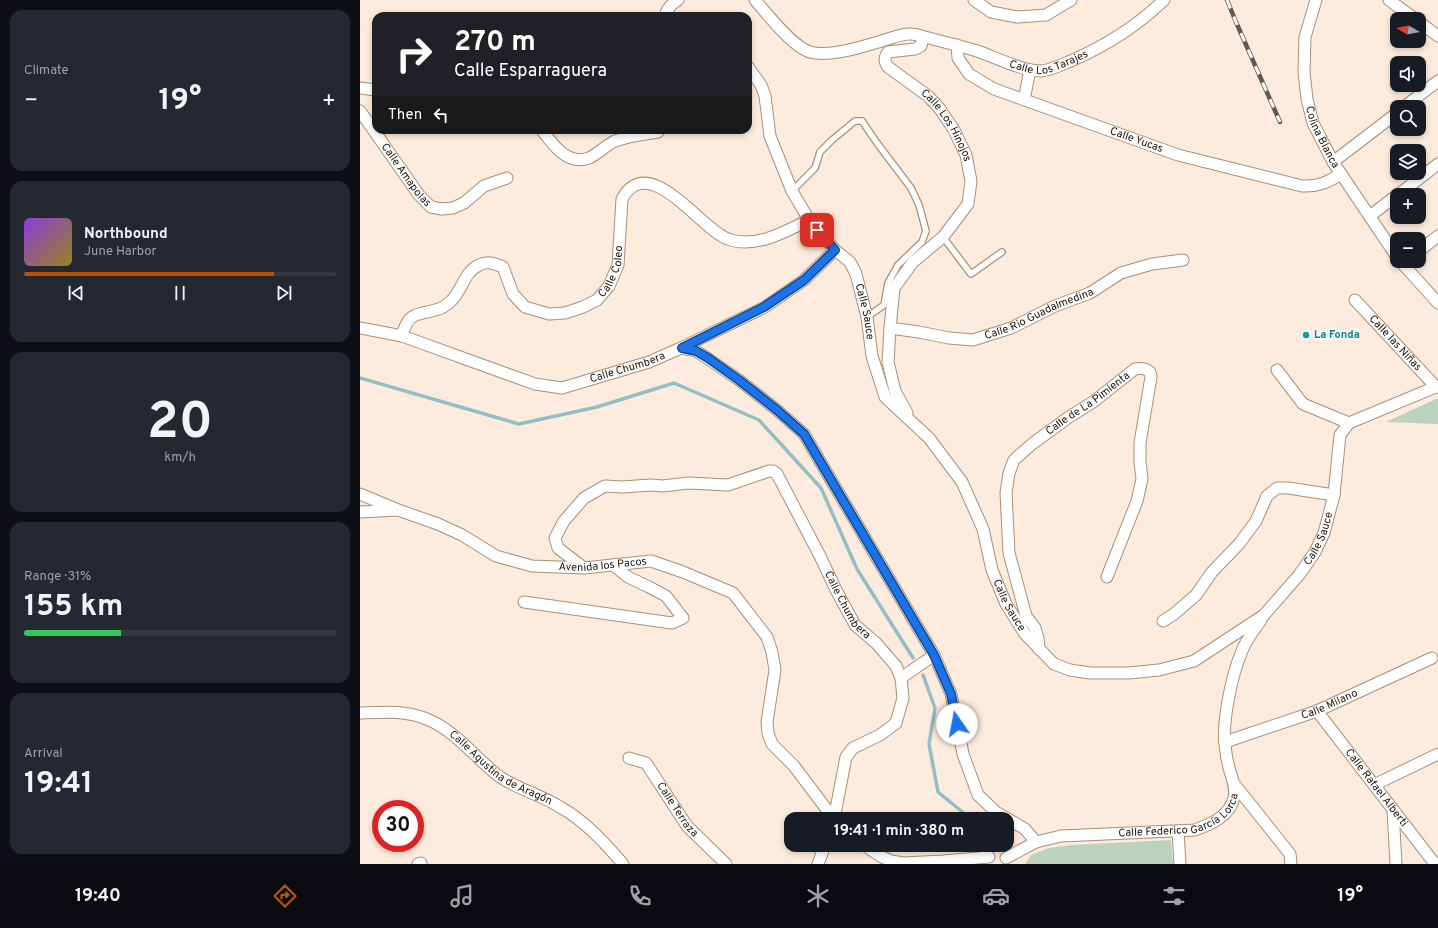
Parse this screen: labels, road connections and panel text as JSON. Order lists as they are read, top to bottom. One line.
{"streets":{"street":["Calle Los Tarajes","Calle Los Hinojos","Colina Blanca","Calle Yucas","Calle Amapolas","Calle Coleo","Calle Sauce","Calle Rio Guadalmedina","Calle las Niñas","Calle Chumbera","Calle de La Pimienta","Avenida los Pacos","Calle Milano","Calle Agustina de Aragón","Calle Rafael Alberti","Calle Terraza","Calle Federico García Lorca"]},"crossings":[["Calle Los Tarajes","Calle Los Hinojos"],["Calle Los Tarajes","Calle Yucas"],["Calle Los Hinojos","Calle Sauce"],["Calle Los Hinojos","Calle Rio Guadalmedina"],["Colina Blanca","Calle Yucas"],["Calle Coleo","Calle Sauce"],["Calle Coleo","Calle Chumbera"],["Calle Sauce","Calle Chumbera"],["Calle Sauce","Calle de La Pimienta"],["Calle Sauce","Calle Federico García Lorca"],["Calle Chumbera","Avenida los Pacos"],["Calle Milano","Calle Rafael Alberti"],["Calle Milano","Calle Federico García Lorca"]],"places":["La Fonda"],"north":"left","page":{"tile":["Climate",["20","km/h"],["Range · 31%","155 km"],["Arrival","19:41"]],"map_buttons":["+","−"],"turn":["270 m","Calle Esparraguera"],"heat":["−","19°","+"],"then":"Then","song":["Northbound","June Harbor"],"limit":"30","trip":"19:41 · 1 min · 380 m","tabs":["19:40","19°"]}}
